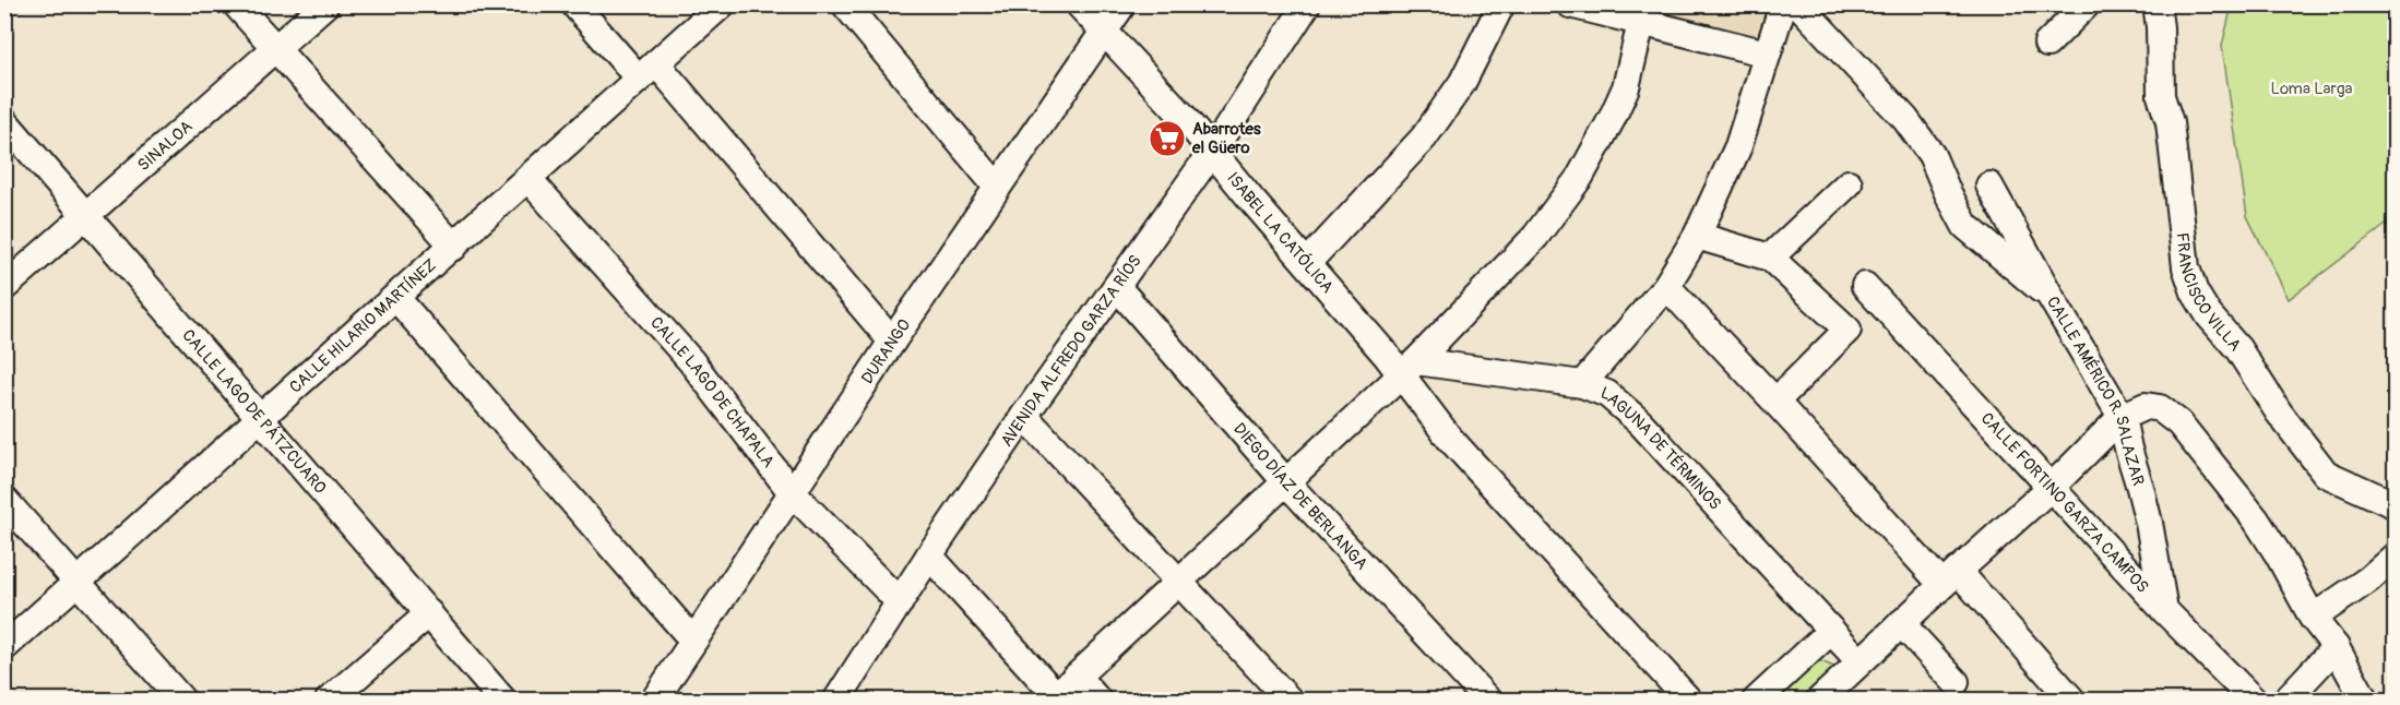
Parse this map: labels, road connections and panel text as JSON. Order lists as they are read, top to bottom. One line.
{"streets":{"street":["SINALOA","ISABEL LA CATÓLICA","FRANCISCO VILLA","CALLE HILARIO MARTÍNEZ","DURANGO","AVENIDA ALFREDO GARZA RÍOS","CALLE AMÉRICO R. SALAZAR","CALLE LAGO DE CHAPALA","CALLE LAGO DE PÁTZCUARO","LAGUNA DE TÉRMINOS","DIEGO DÍAZ DE BERLANGA","CALLE FORTINO GARZA CAMPOS"]},"crossings":[["SINALOA","CALLE LAGO DE PÁTZCUARO"],["ISABEL LA CATÓLICA","DURANGO"],["ISABEL LA CATÓLICA","AVENIDA ALFREDO GARZA RÍOS"],["ISABEL LA CATÓLICA","LAGUNA DE TÉRMINOS"],["CALLE HILARIO MARTÍNEZ","CALLE LAGO DE CHAPALA"],["CALLE HILARIO MARTÍNEZ","CALLE LAGO DE PÁTZCUARO"],["DURANGO","CALLE LAGO DE CHAPALA"],["AVENIDA ALFREDO GARZA RÍOS","CALLE LAGO DE CHAPALA"],["AVENIDA ALFREDO GARZA RÍOS","DIEGO DÍAZ DE BERLANGA"],["CALLE AMÉRICO R. SALAZAR","CALLE FORTINO GARZA CAMPOS"]],"parks":["Loma Larga"],"places":{"supermarket":["Abarrotes el Güero"]}}
